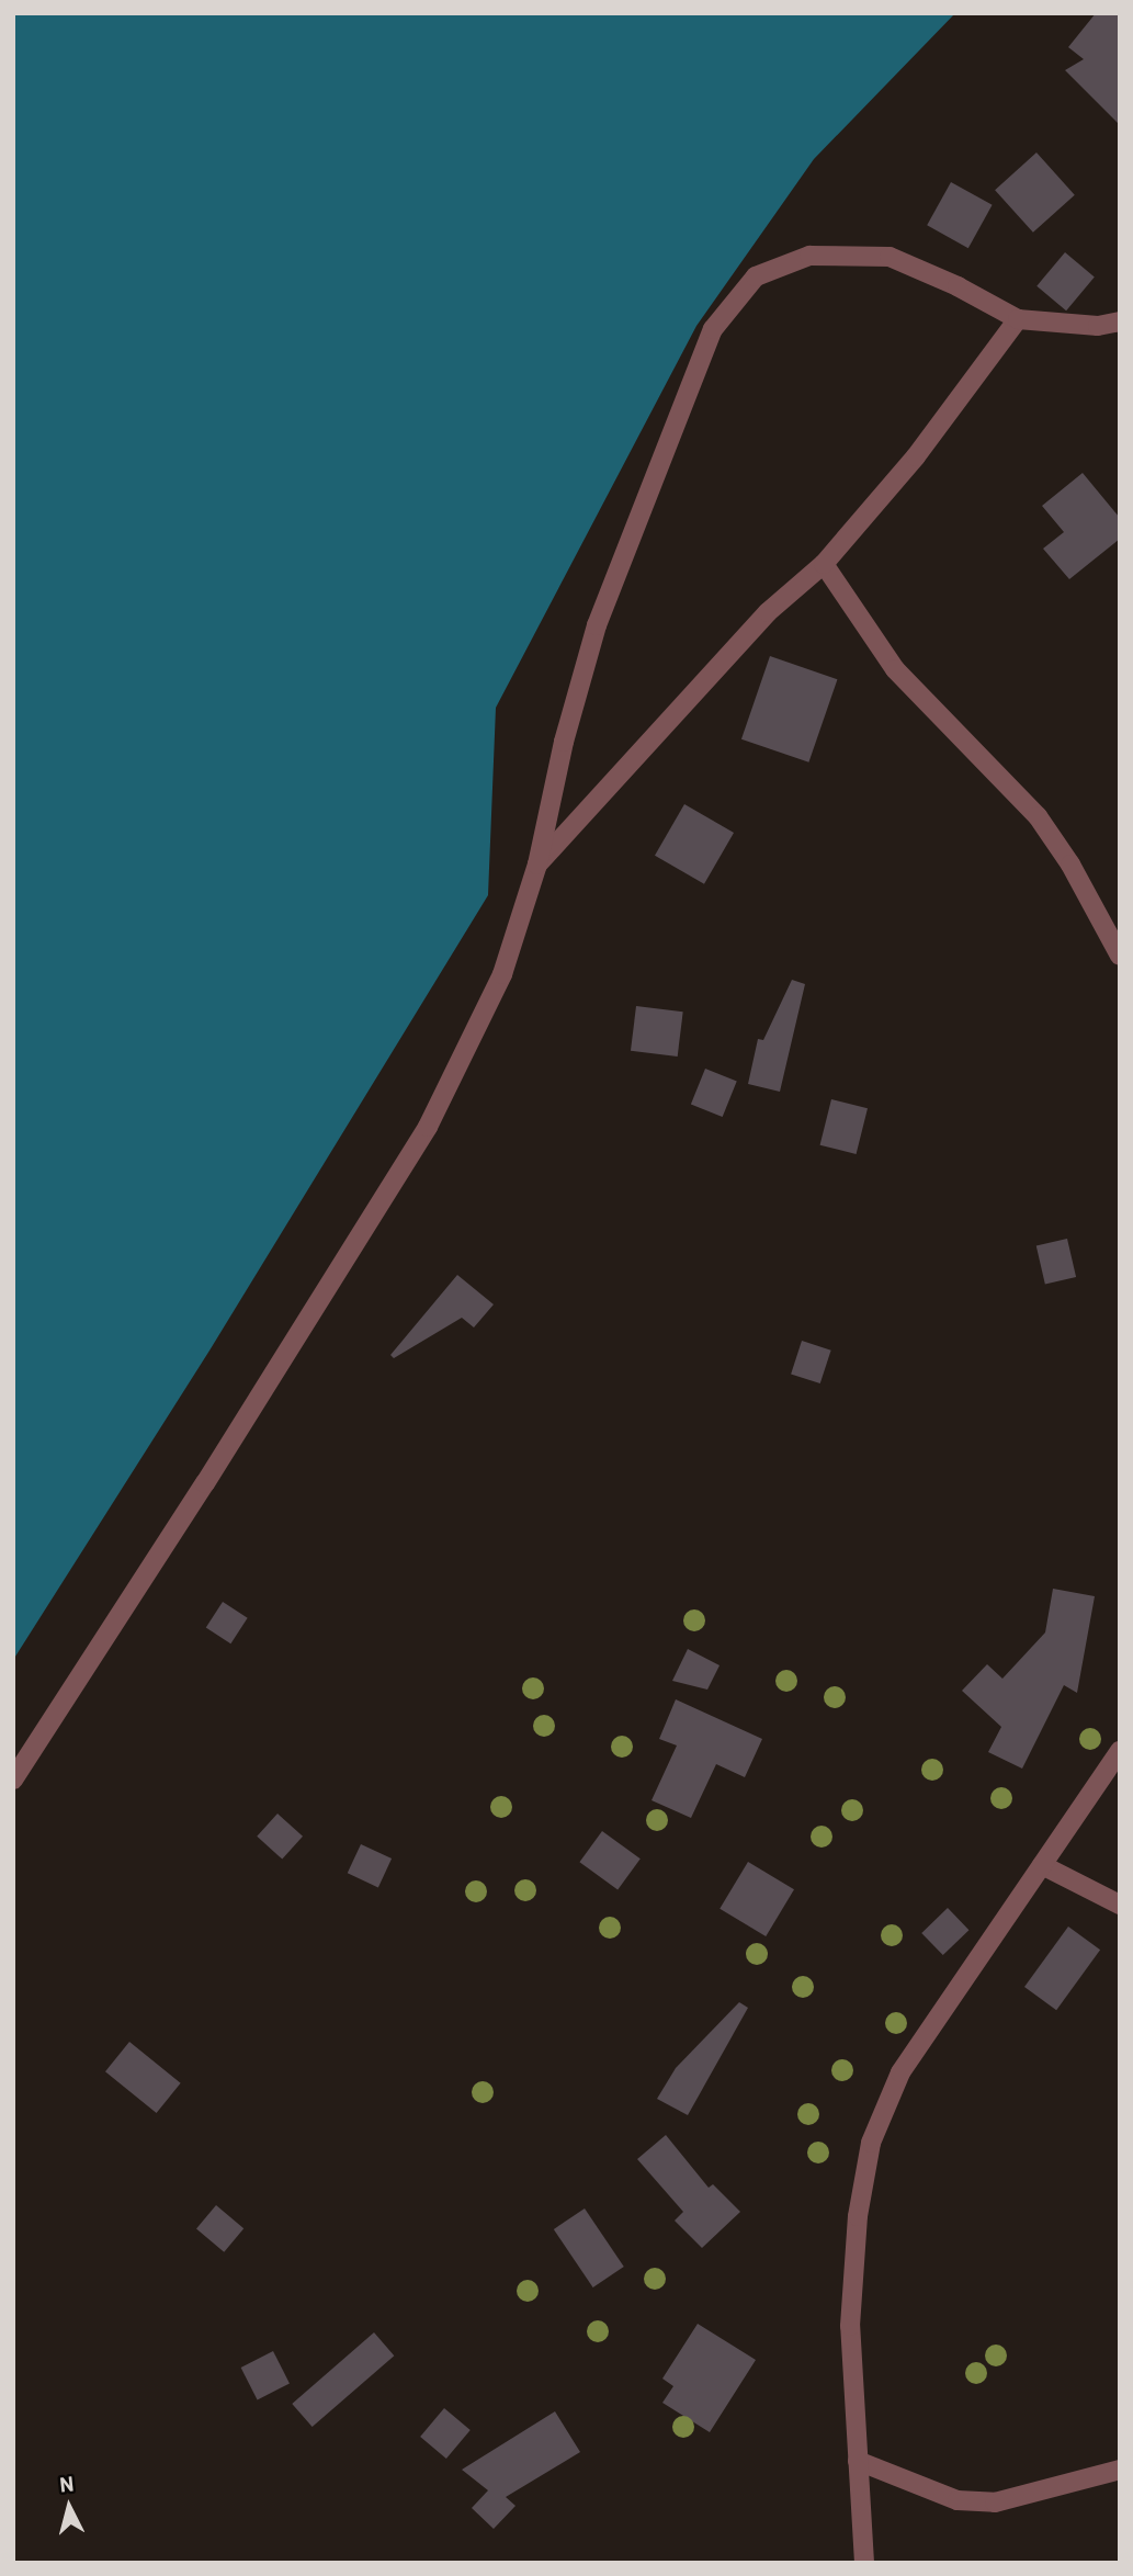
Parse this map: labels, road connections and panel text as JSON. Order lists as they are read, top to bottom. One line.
{"north":"top"}
